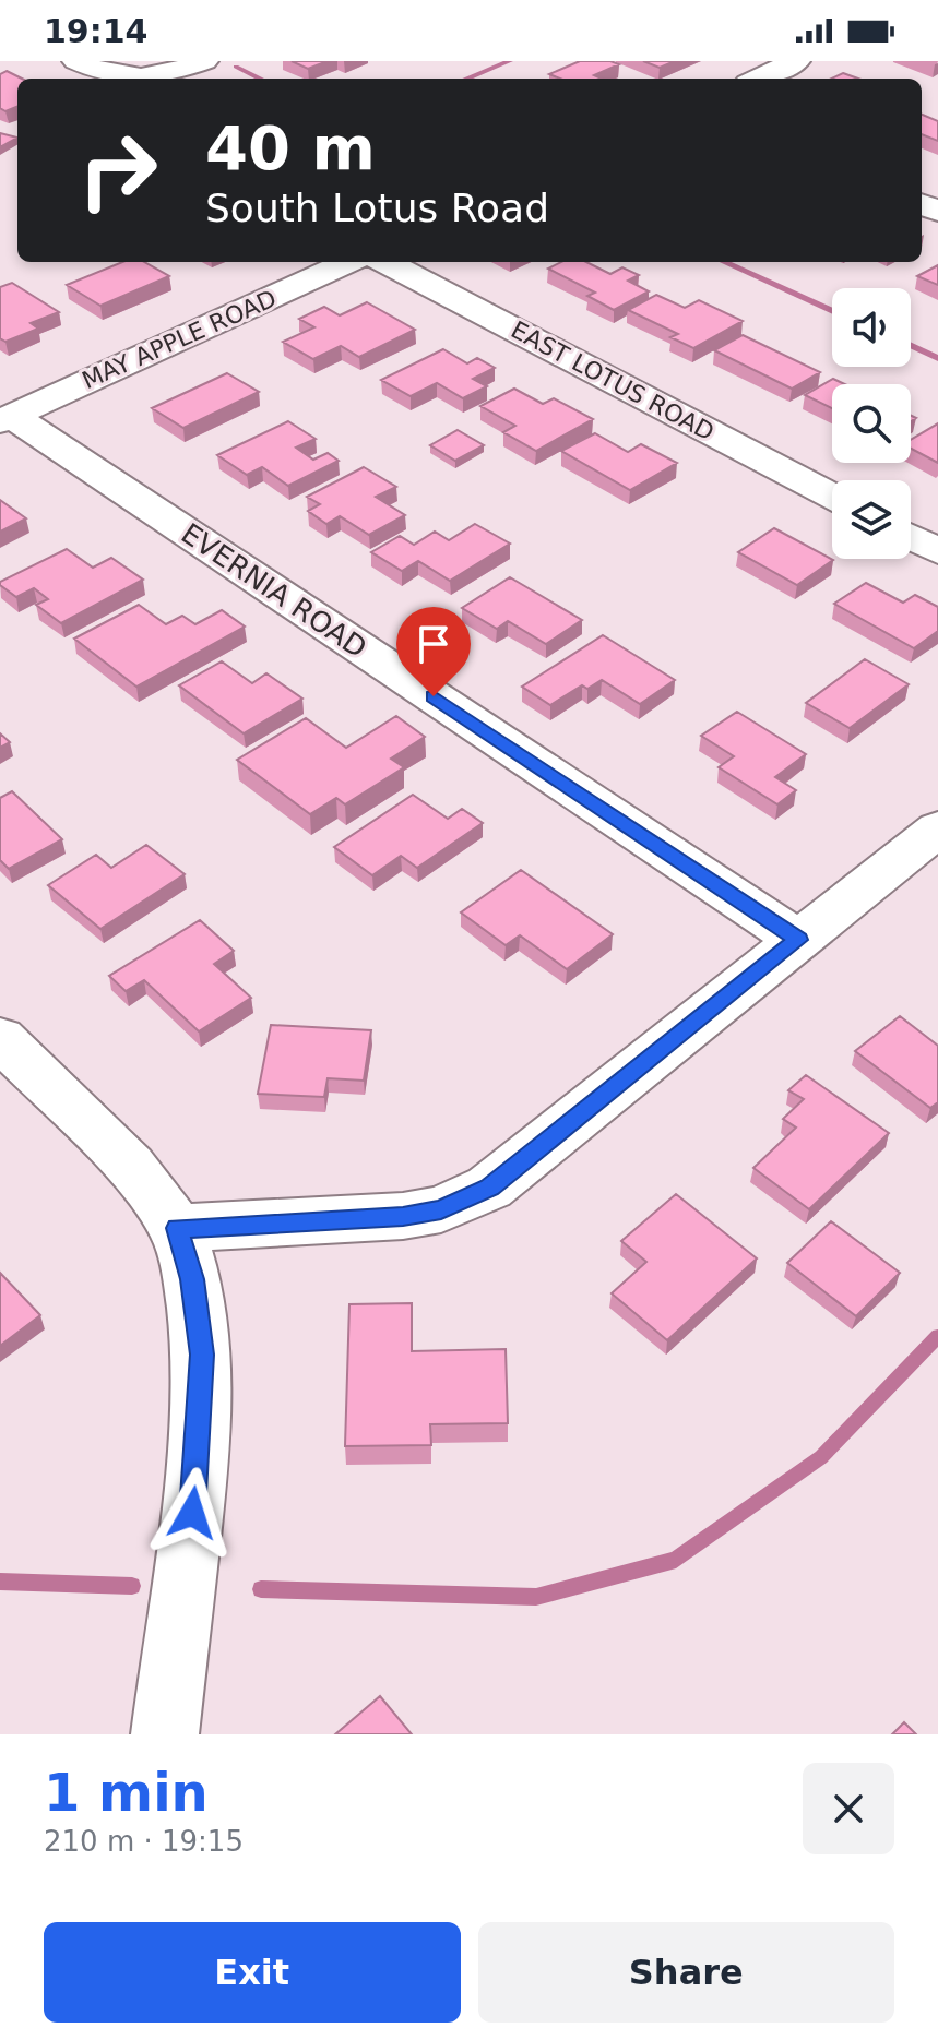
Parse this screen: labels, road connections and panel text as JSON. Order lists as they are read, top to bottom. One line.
{"streets":{"street":["MAY APPLE ROAD","EAST LOTUS ROAD","EVERNIA ROAD"]},"crossings":[["MAY APPLE ROAD","EVERNIA ROAD"]],"page":{"status":"19:14","turn":["40 m","South Lotus Road"],"heading":["1 min","210 m · 19:15"],"buttons":["Exit","Share"]}}
